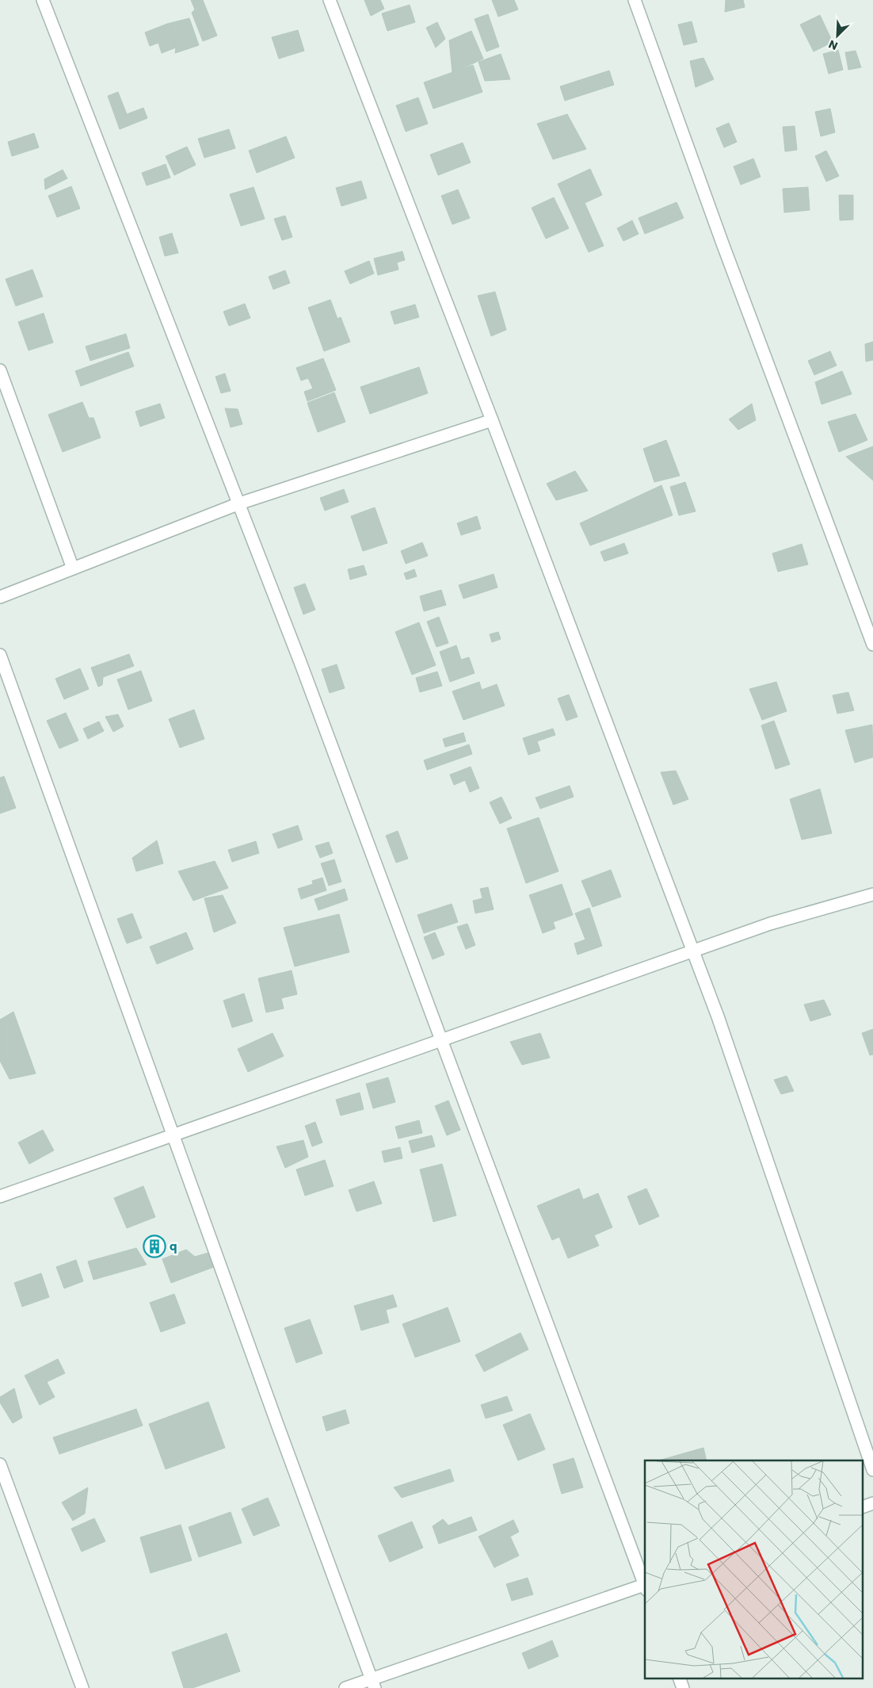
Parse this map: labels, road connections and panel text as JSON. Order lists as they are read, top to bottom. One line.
{"places":{"building":["q"]},"north":"bottom left"}
